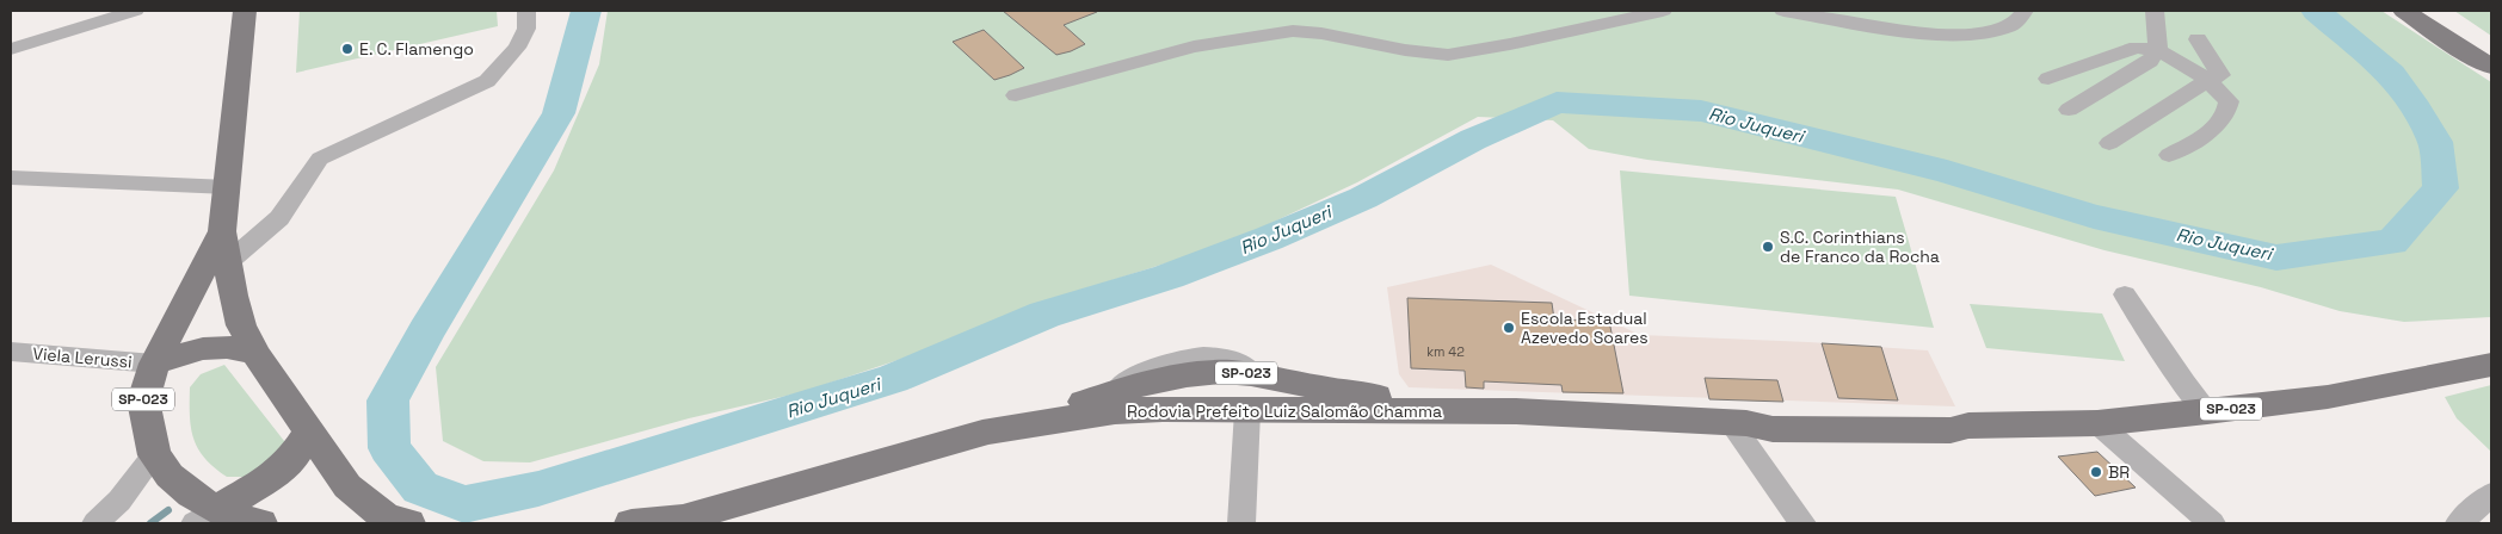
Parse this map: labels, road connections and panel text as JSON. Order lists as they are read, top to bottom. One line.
{"streets":{"main road":["SP-023","Rodovia Prefeito Luiz Salomão Chamma"],"street":["Viela Lerussi"]},"crossings":[["Viela Lerussi","SP-023"]],"water":["Rio Juqueri"],"places":["E. C. Flamengo","S.C. Corinthians de Franco da Rocha","Escola Estadual Azevedo Soares","BR"],"house_numbers":["km 42"]}
